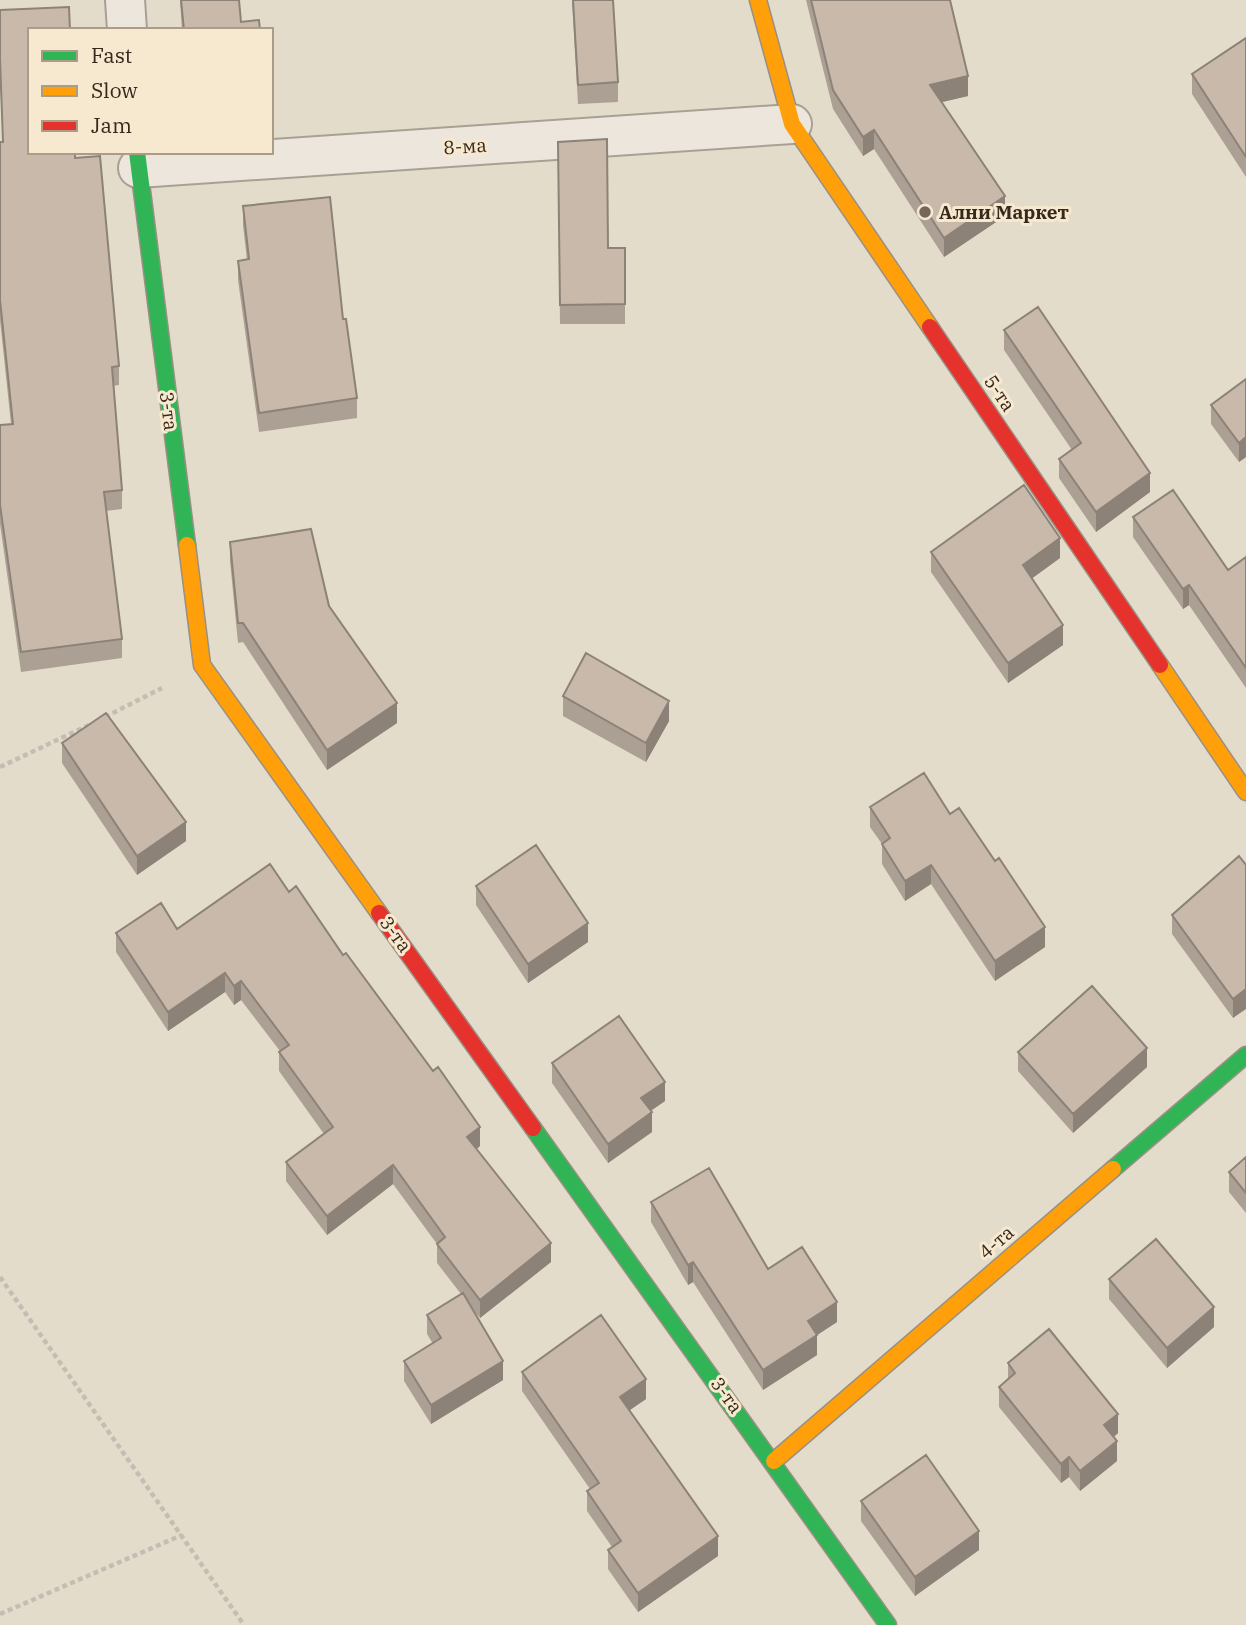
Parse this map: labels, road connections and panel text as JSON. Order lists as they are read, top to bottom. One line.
{"streets":{"street":["8-ма","5-та","3-та","4-та"]},"crossings":[["8-ма","5-та"],["8-ма","3-та"],["3-та","4-та"]],"places":["Ални Маркет"],"legend":["Fast","Slow","Jam"]}
